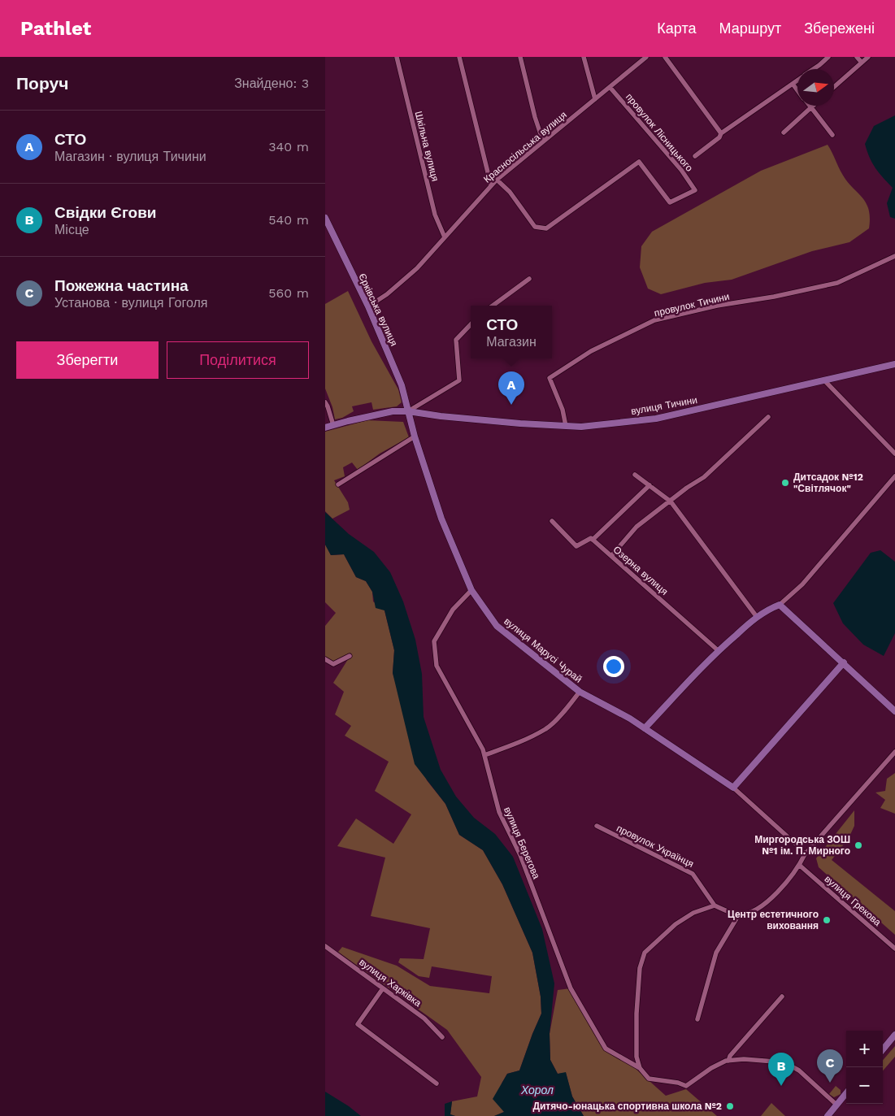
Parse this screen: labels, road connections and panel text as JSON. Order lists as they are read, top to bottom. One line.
{"streets":{"street":["провулок Лісницького","Шкільна вулиця","Красносільська вулиця","провулок Тичини","Єрківська вулиця","вулиця Тичини","Озерна вулиця","вулиця Марусі Чурай","вулиця Берегова","провулок Українця","вулиця Грекова","вулиця Харківка"]},"crossings":[["провулок Лісницького","Красносільська вулиця"],["Шкільна вулиця","Красносільська вулиця"],["Красносільська вулиця","Єрківська вулиця"],["провулок Тичини","вулиця Тичини"],["Єрківська вулиця","вулиця Тичини"],["Єрківська вулиця","вулиця Марусі Чурай"],["вулиця Тичини","вулиця Марусі Чурай"],["вулиця Марусі Чурай","вулиця Берегова"]],"water":["Хорол"],"places":["Дитсадок №12 \"Світлячок\"","Миргородська ЗОШ №1 ім. П. Мирного","Центр естетичного виховання","Дитячо-юнацька спортивна школа №2"],"north":"right","page":{"header":"Pathlet","nav":["Карта","Маршрут","Збережені"],"heading":["Поруч","Знайдено: 3"],"list":[{"mark":"A","name":"СТО","note":"Магазин · вулиця Тичини","value":"340 m"},{"mark":"B","name":"Свідки Єгови","note":"Місце","value":"540 m"},{"mark":"C","name":"Пожежна частина","note":"Установа · вулиця Гоголя","value":"560 m"}],"popup":["СТО","Магазин"],"buttons":["Зберегти","Поділитися"],"pins":["A","C","B"],"map_buttons":["+","−"]}}
